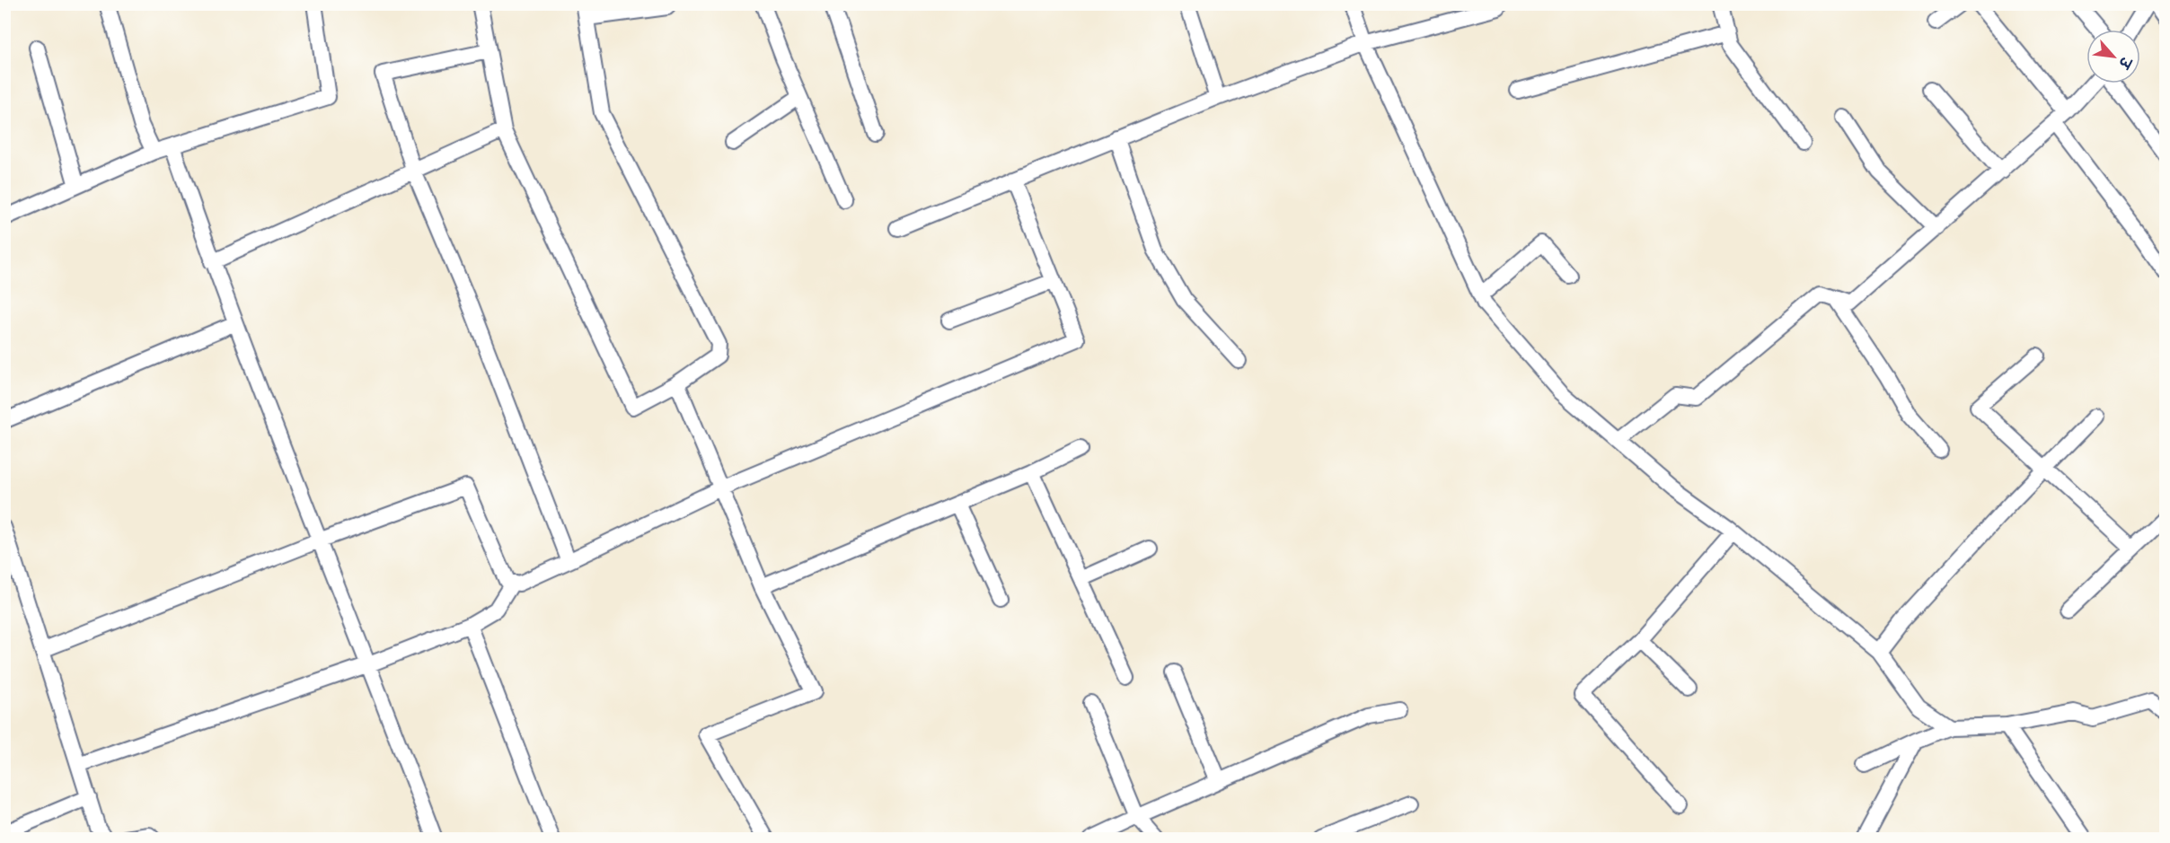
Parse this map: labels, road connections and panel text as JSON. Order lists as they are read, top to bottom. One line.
{"north":"bottom right"}
